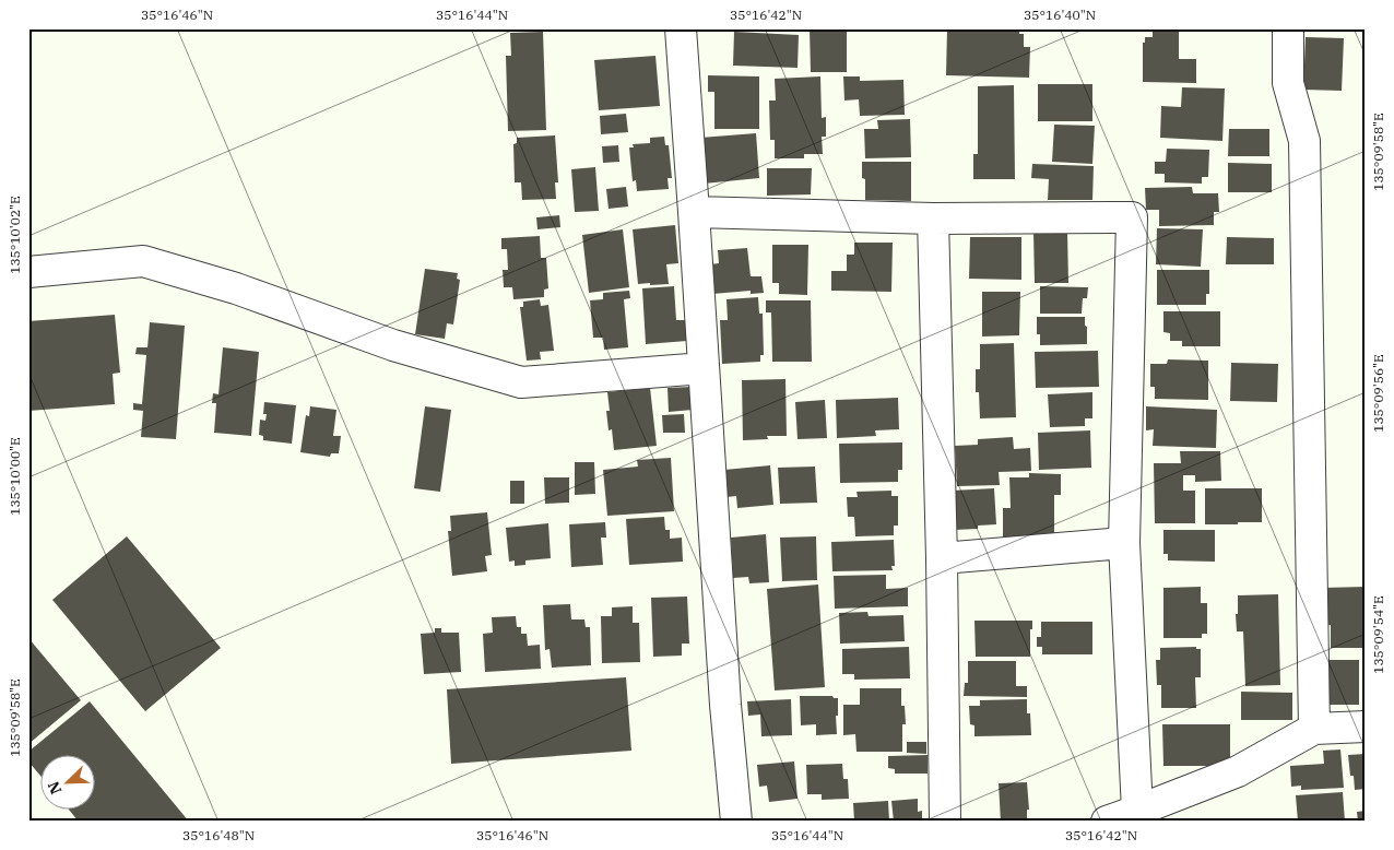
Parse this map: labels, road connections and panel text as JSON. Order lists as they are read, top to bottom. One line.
{"north":"bottom left","coordinates":["35°16'46\"N","35°16'44\"N","35°16'42\"N","35°16'40\"N","135°09'58\"E","135°10'02\"E","135°09'56\"E","135°10'00\"E","135°09'54\"E","35°16'48\"N"]}
